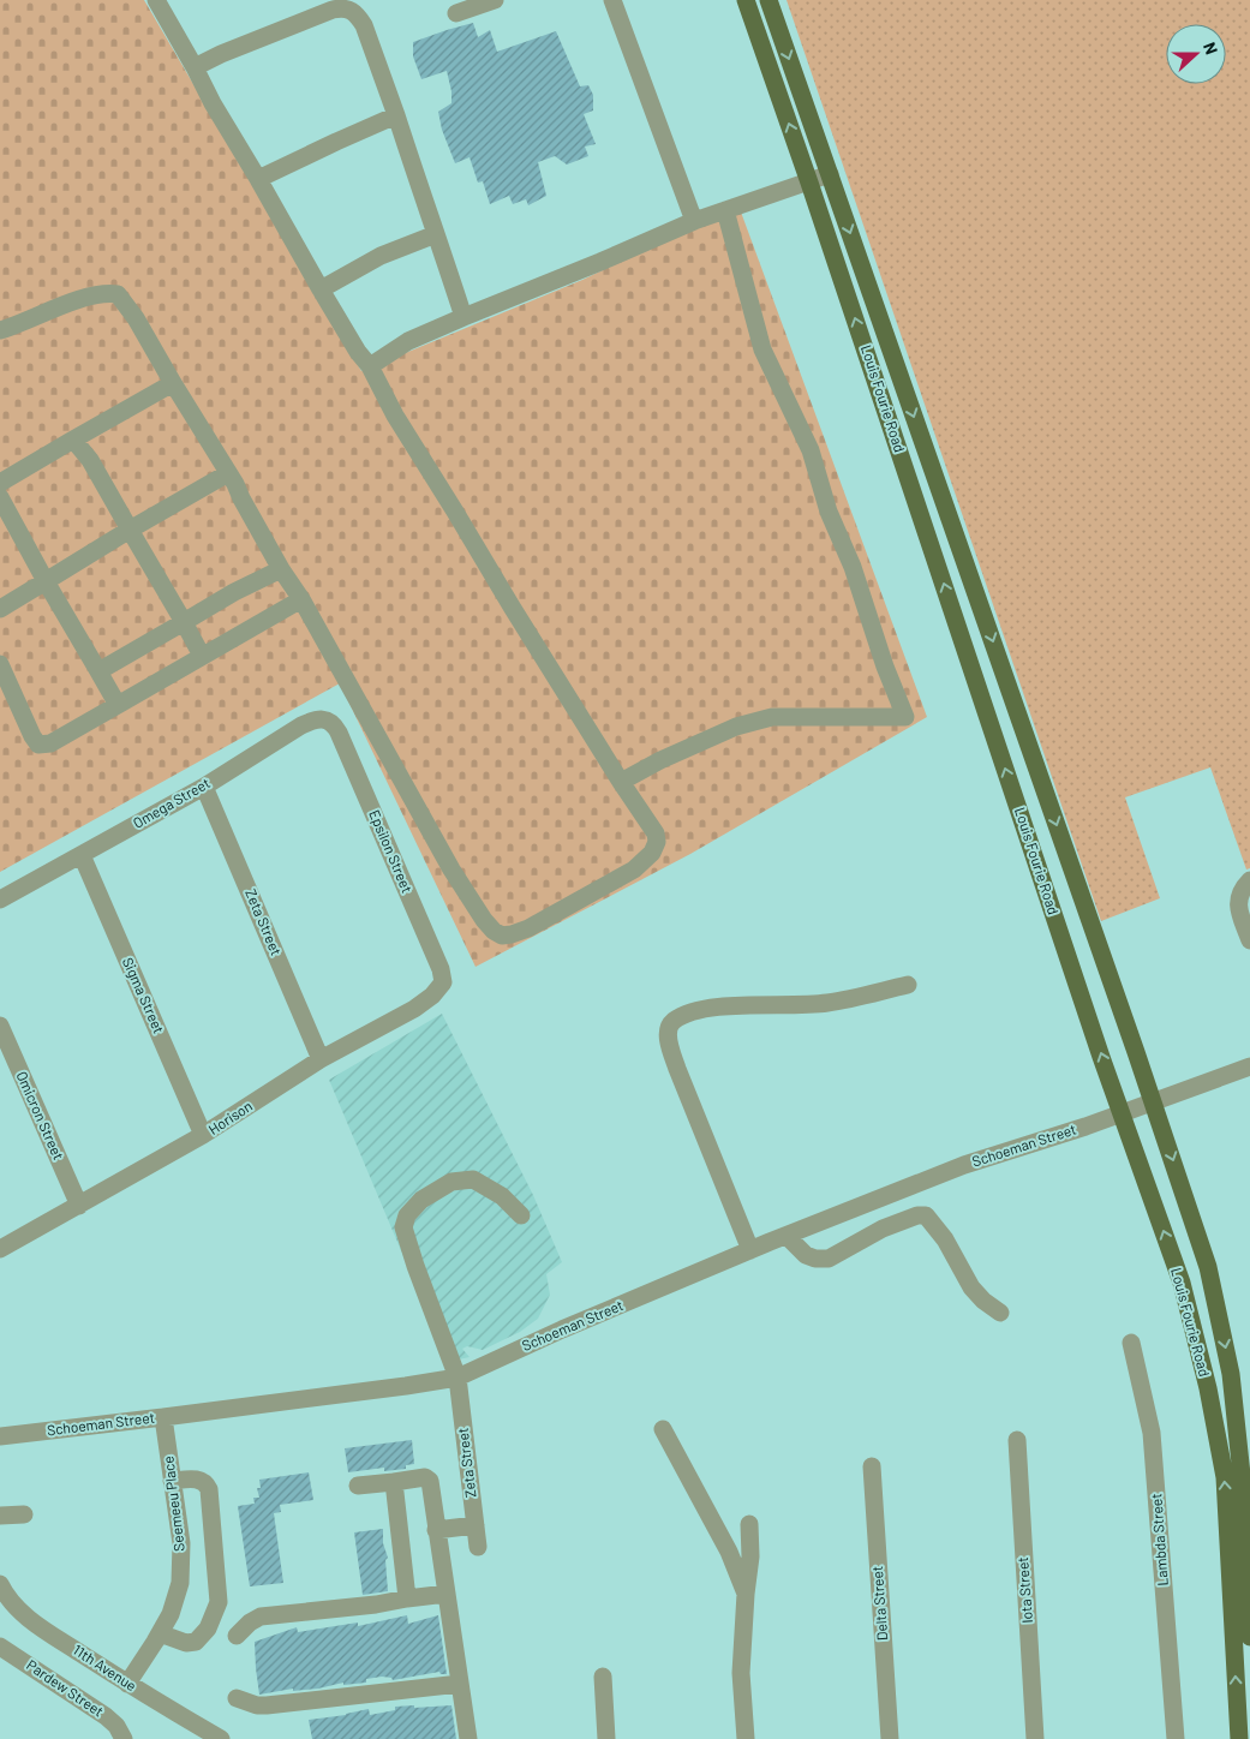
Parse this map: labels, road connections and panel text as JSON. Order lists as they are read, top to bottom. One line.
{"streets":{"main road":["Louis Fourie Road"],"street":["Omega Street","Epsilon Street","Zeta Street","Sigma Street","Omicron Street","Horison","Schoeman Street","Seemeeu Place","Lambda Street","Iota Street","Delta Street","11th Avenue","Pardew Street"]},"crossings":[["Louis Fourie Road","Schoeman Street"],["Omega Street","Epsilon Street"],["Omega Street","Zeta Street"],["Omega Street","Sigma Street"],["Epsilon Street","Horison"],["Zeta Street","Horison"],["Zeta Street","Schoeman Street"],["Sigma Street","Horison"],["Omicron Street","Horison"],["Schoeman Street","Seemeeu Place"],["Seemeeu Place","11th Avenue"]],"north":"right"}
